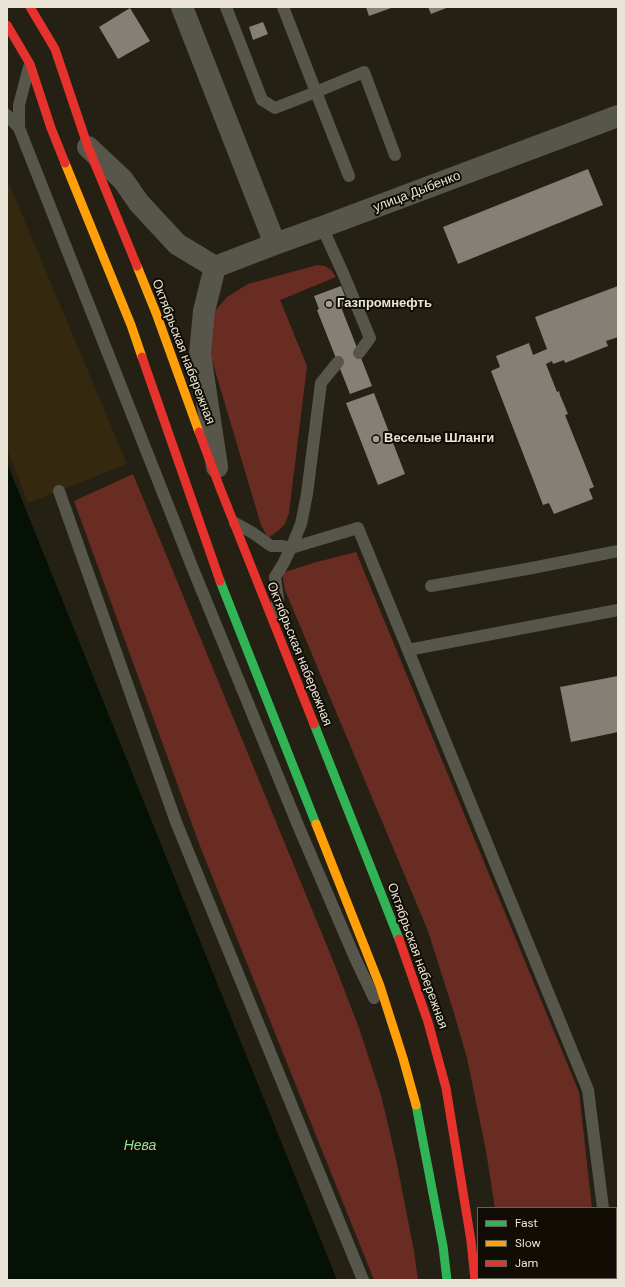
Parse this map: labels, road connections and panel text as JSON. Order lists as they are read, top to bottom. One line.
{"streets":{"main road":["Октябрьская набережная"],"street":["улица Дыбенко"]},"water":["Нева"],"places":["Газпромнефть","Веселые Шланги"],"legend":["Fast","Slow","Jam"]}
